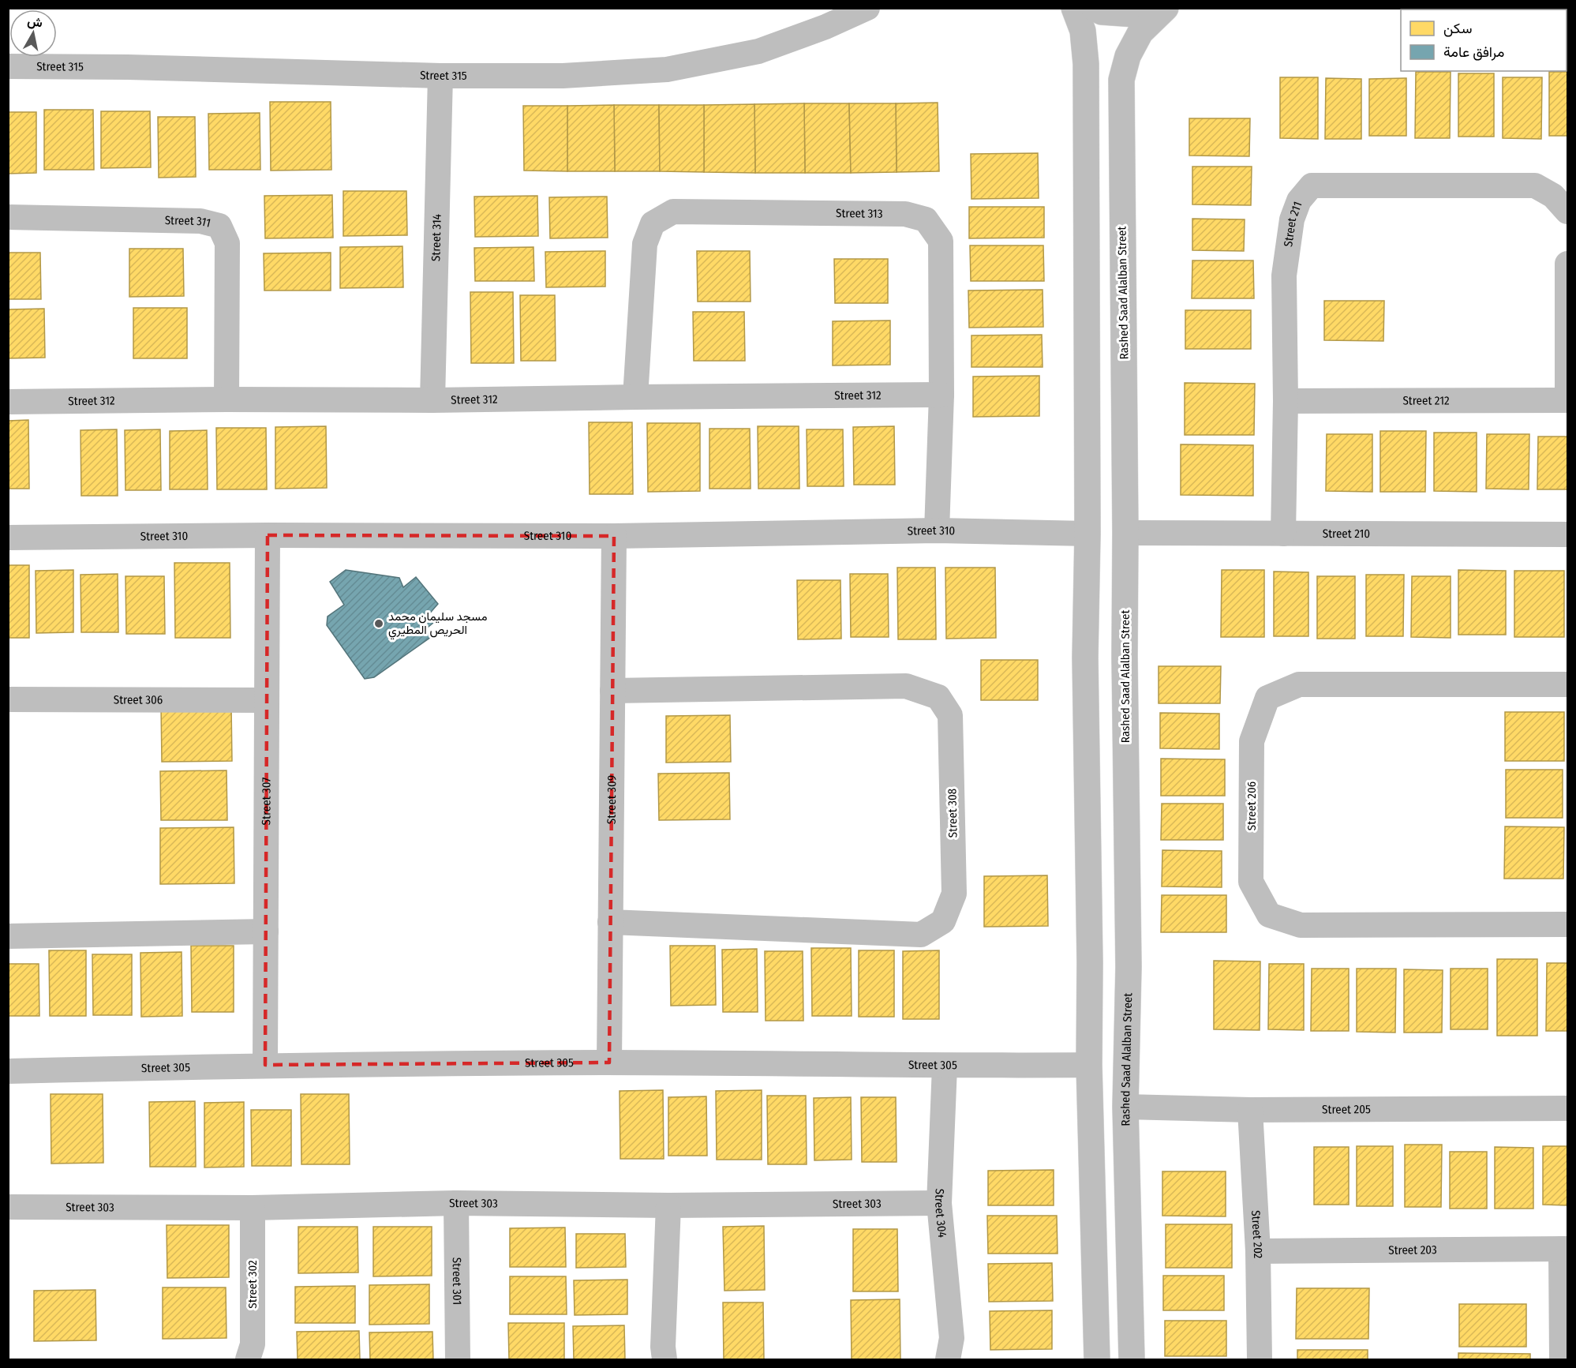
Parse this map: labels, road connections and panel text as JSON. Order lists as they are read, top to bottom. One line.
{"streets":{"main road":["Rashed Saad Alalban Street"],"street":["Street 315","Street 313","Street 311","Street 211","Street 314","Street 312","Street 212","Street 310","Street 210","Street 306","Street 309","Street 307","Street 206","Street 308","Street 305","Street 205","Street 303","Street 304","Street 202","Street 203","Street 301","Street 302"]},"crossings":[["Street 315","Street 314"],["Street 313","Street 312"],["Street 313","Street 310"],["Street 311","Street 312"],["Street 211","Street 212"],["Street 211","Street 210"],["Street 314","Street 312"],["Rashed Saad Alalban Street","Street 210"],["Rashed Saad Alalban Street","Street 205"],["Street 310","Street 309"],["Street 310","Street 307"],["Street 306","Street 307"],["Street 309","Street 308"],["Street 309","Street 305"],["Street 307","Street 305"],["Street 305","Street 304"],["Street 205","Street 202"],["Street 303","Street 304"],["Street 303","Street 301"],["Street 303","Street 302"],["Street 202","Street 203"]],"places":["مسجد سليمان محمد الحريص المطيري"],"legend":["سكن","مرافق عامة"],"north":"top"}
